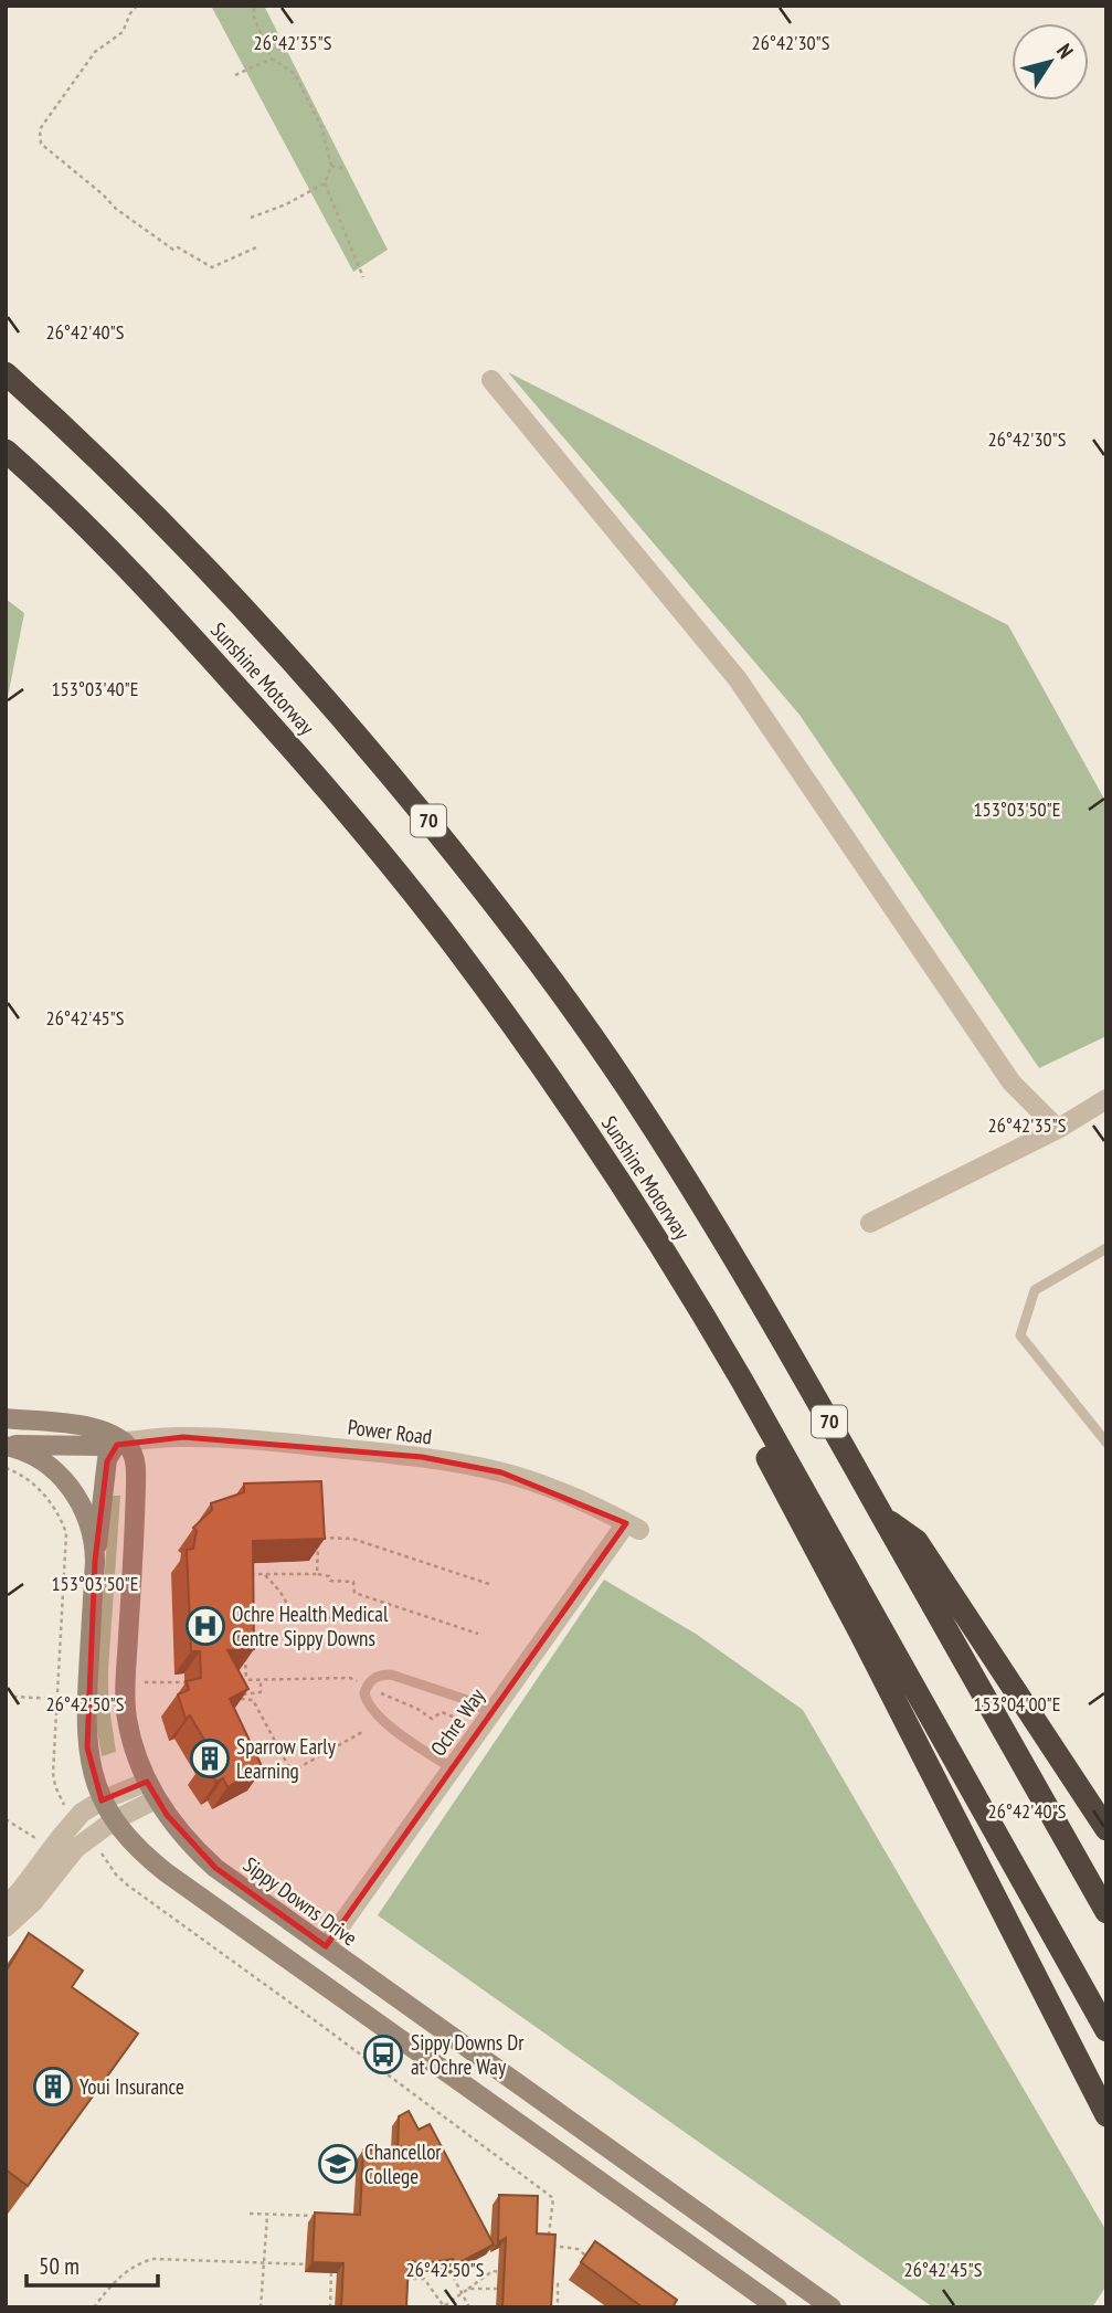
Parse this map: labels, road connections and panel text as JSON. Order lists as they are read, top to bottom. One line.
{"streets":{"highway":["Sunshine Motorway","70"],"main road":["Sippy Downs Drive"],"street":["Power Road","Ochre Way"]},"crossings":[["Power Road","Ochre Way"],["Power Road","Sippy Downs Drive"],["Ochre Way","Sippy Downs Drive"]],"places":{"hospital":["Ochre Health Medical Centre Sippy Downs"],"building":["Sparrow Early Learning","Youi Insurance"],"bus stop":["Sippy Downs Dr at Ochre Way"],"school or university":["Chancellor College"]},"scale_bar":"50 m","north":"top right","coordinates":["26°42'35\"S","26°42'30\"S","26°42'40\"S","153°03'40\"E","153°03'50\"E","26°42'45\"S","26°42'50\"S","153°04'00\"E"]}
